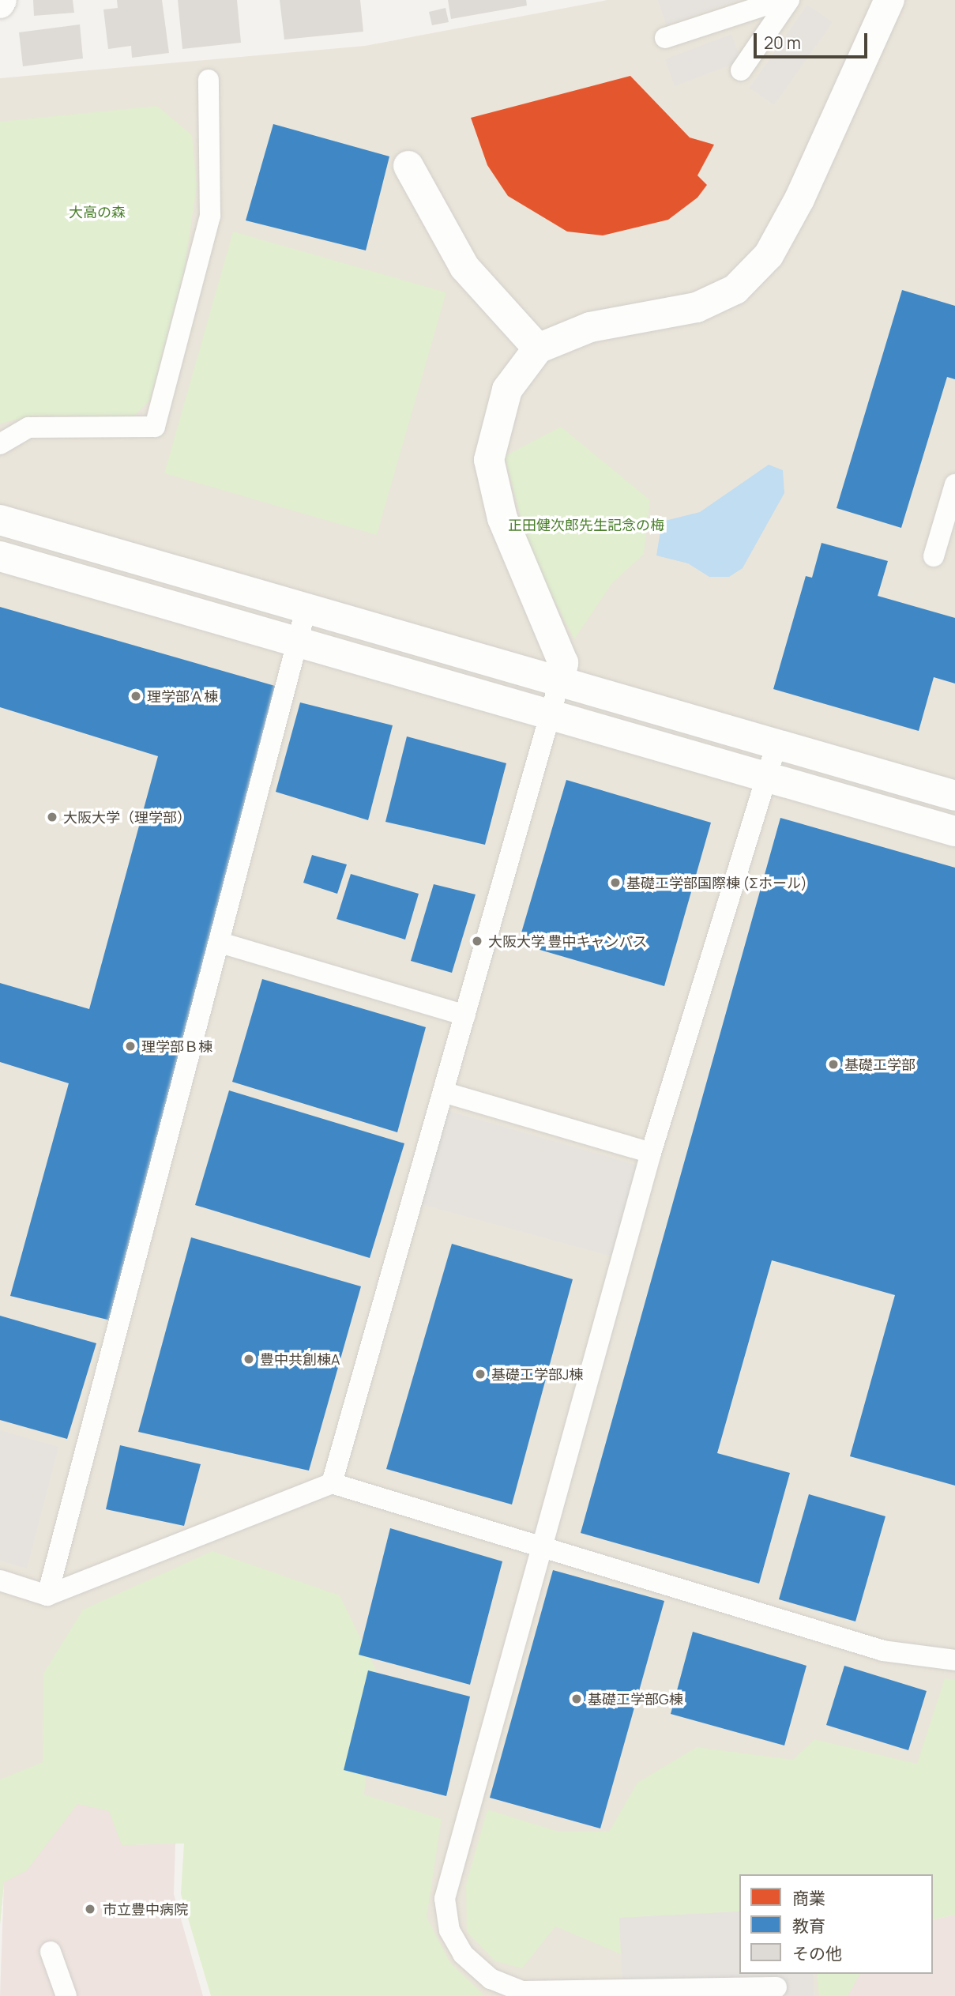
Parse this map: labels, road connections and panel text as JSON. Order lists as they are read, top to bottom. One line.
{"parks":["大高の森","正田健次郎先生記念の梅"],"places":["理学部Ａ棟","大阪大学（理学部）","基礎工学部国際棟 (Σホール)","大阪大学 豊中キャンパス","理学部Ｂ棟","基礎工学部","豊中共創棟A","基礎工学部J棟","基礎工学部G棟","市立豊中病院"],"legend":["商業","教育","その他"],"scale_bar":"20 m"}
